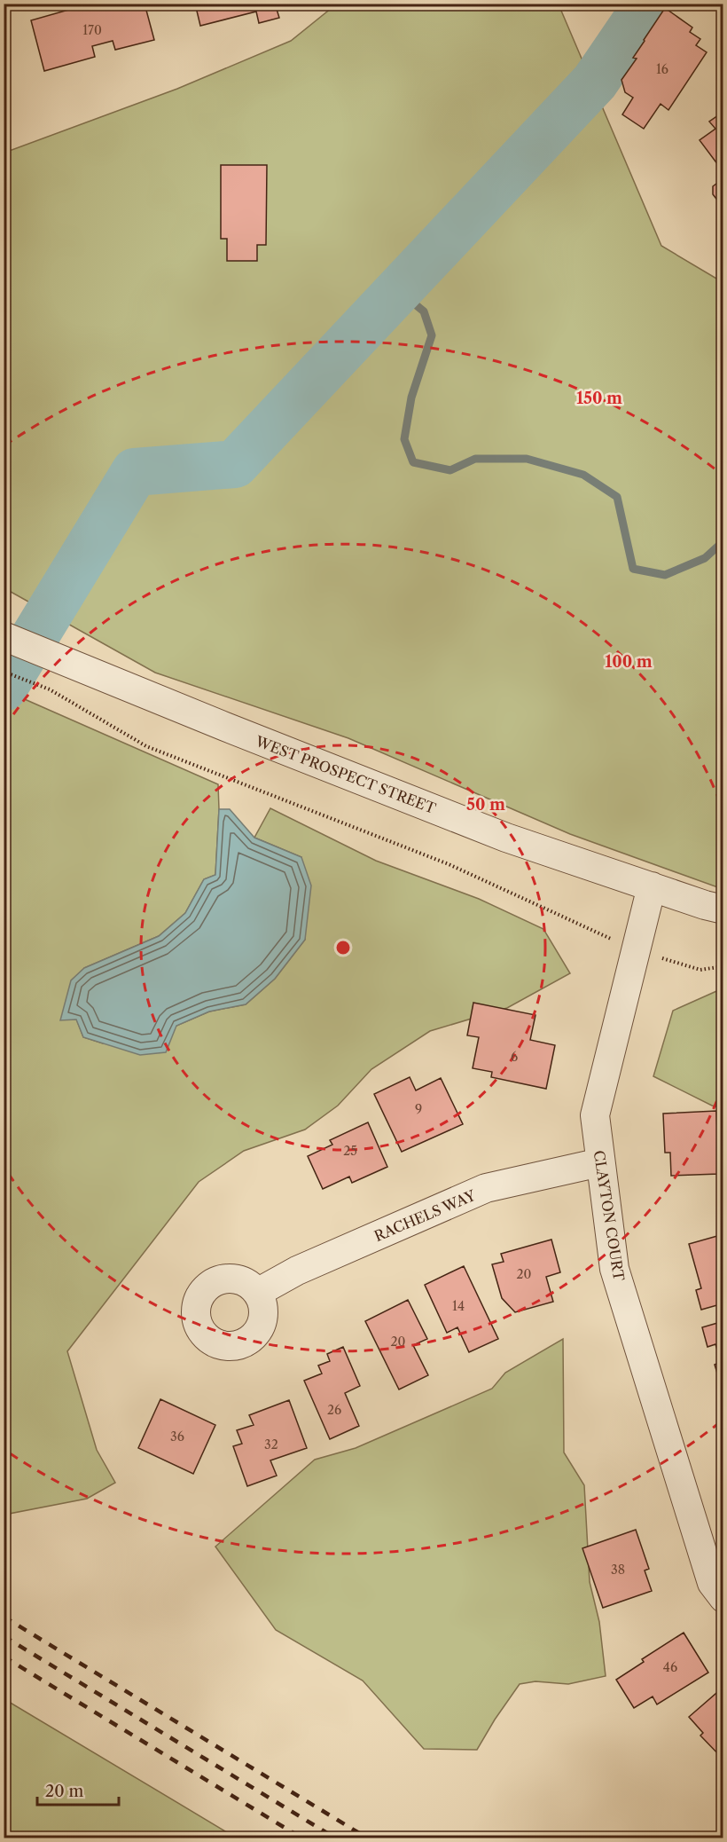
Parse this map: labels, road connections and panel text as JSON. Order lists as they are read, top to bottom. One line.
{"streets":{"street":["WEST PROSPECT STREET","RACHELS WAY","CLAYTON COURT"]},"crossings":[["WEST PROSPECT STREET","CLAYTON COURT"],["RACHELS WAY","CLAYTON COURT"]],"house_numbers":["170","16","6","9","25","20","14","20","26","36","32","38","46"],"scale_bar":"20 m","rings":["150 m","100 m","50 m"]}
